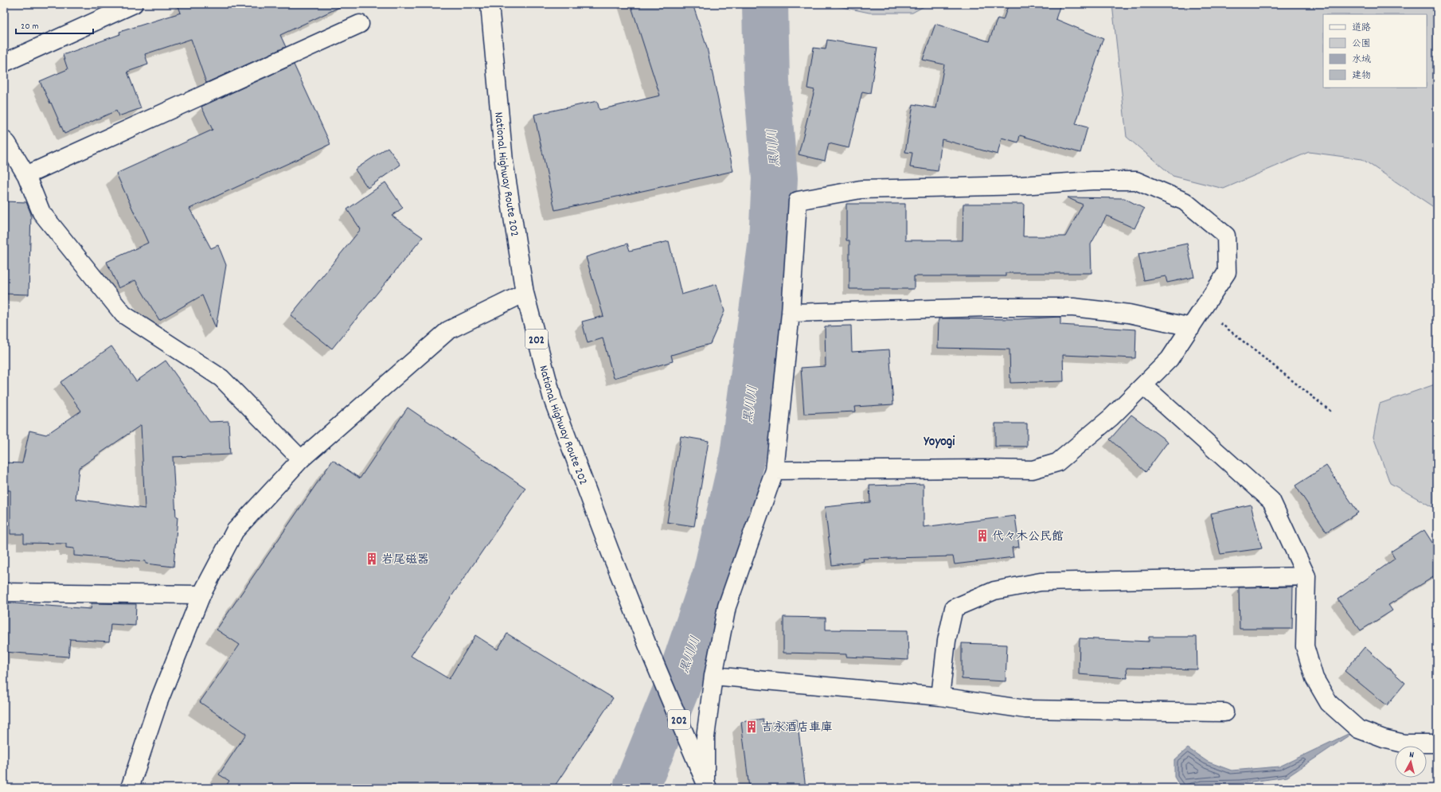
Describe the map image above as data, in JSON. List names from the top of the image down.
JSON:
{
  "streets": {
    "main road": ["National Highway Route 202", "202"]
  },
  "districts": ["Yoyogi"],
  "water": ["黒川川"],
  "places": {
    "building": ["代々木公民館", "岩尾磁器", "吉永酒店車庫"]
  },
  "legend": [
    "道路",
    "公園",
    "水域",
    "建物"
  ],
  "scale_bar": "20 m",
  "north": "top"
}
